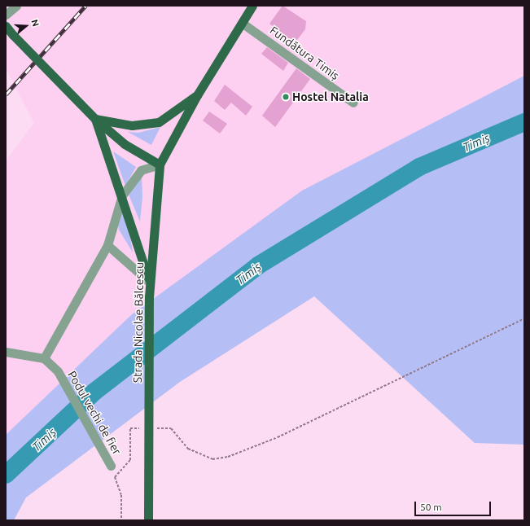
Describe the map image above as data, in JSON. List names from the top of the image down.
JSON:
{
  "streets": {
    "main road": ["Strada Nicolae Bălcescu"],
    "street": ["Fundătura Timiș", "Podul vechi de fier"]
  },
  "crossings": [
    ["Fundătura Timiș", "Strada Nicolae Bălcescu"]
  ],
  "water": ["Timiș"],
  "places": ["Hostel Natalia"],
  "scale_bar": "50 m",
  "north": "right"
}
